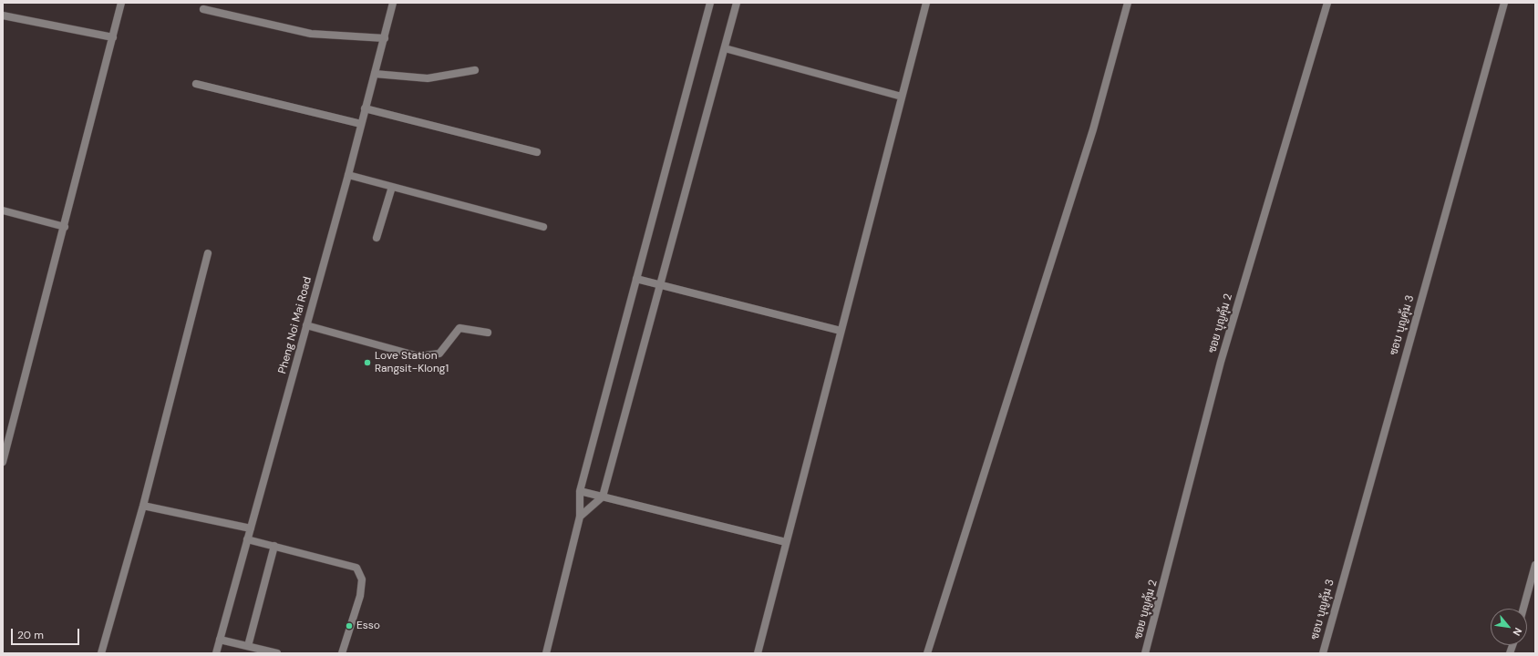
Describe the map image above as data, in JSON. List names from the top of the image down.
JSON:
{
  "streets": {
    "street": ["ซอย บุญคุ้ม 2", "Pheng Noi Mai Road", "ซอบ บุญคุ้ม 3"]
  },
  "places": ["Love Station Rangsit-Klong1", "Esso"],
  "scale_bar": "20 m",
  "north": "bottom right"
}
